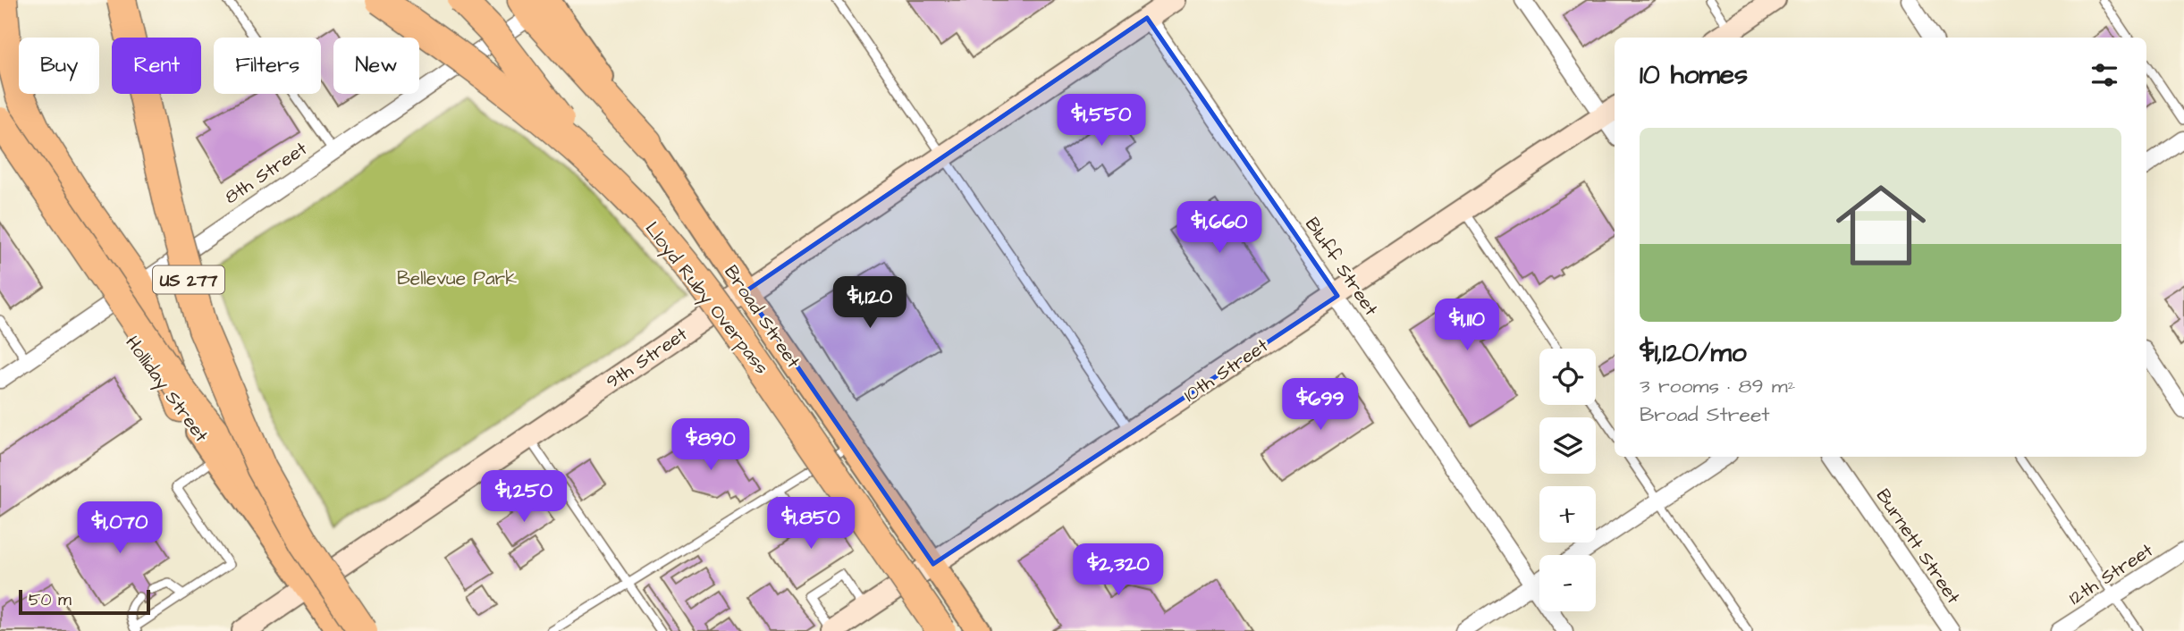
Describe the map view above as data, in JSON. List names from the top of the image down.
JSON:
{
  "streets": {
    "highway": ["US 277", "Lloyd Ruby Overpass"],
    "main road": ["Broad Street", "Holliday Street"],
    "street": [
      "8th Street",
      "Bluff Street",
      "9th Street",
      "10th Street",
      "Burnett Street",
      "12th Street"
    ]
  },
  "crossings": [
    ["8th Street", "Holliday Street"],
    ["Bluff Street", "9th Street"],
    ["Bluff Street", "10th Street"],
    ["Broad Street", "9th Street"],
    ["Broad Street", "10th Street"],
    ["9th Street", "Holliday Street"]
  ],
  "parks": ["Bellevue Park"],
  "scale_bar": "50 m",
  "page": {
    "chip": [
      "Buy",
      "Rent",
      "Filters",
      "New"
    ],
    "heading": "10 homes",
    "price": [
      "$1,550",
      "$1,660",
      "$1,120",
      "$1,110",
      "$699",
      "$890",
      "$1,250",
      "$1,850",
      "$1,070",
      "$2,320"
    ],
    "list": [
      {
        "name": "$1,120/mo",
        "note": "3 rooms · 89 m² · Broad Street"
      }
    ],
    "map_buttons": ["+", "−"],
    "scale": "50 m"
  }
}
